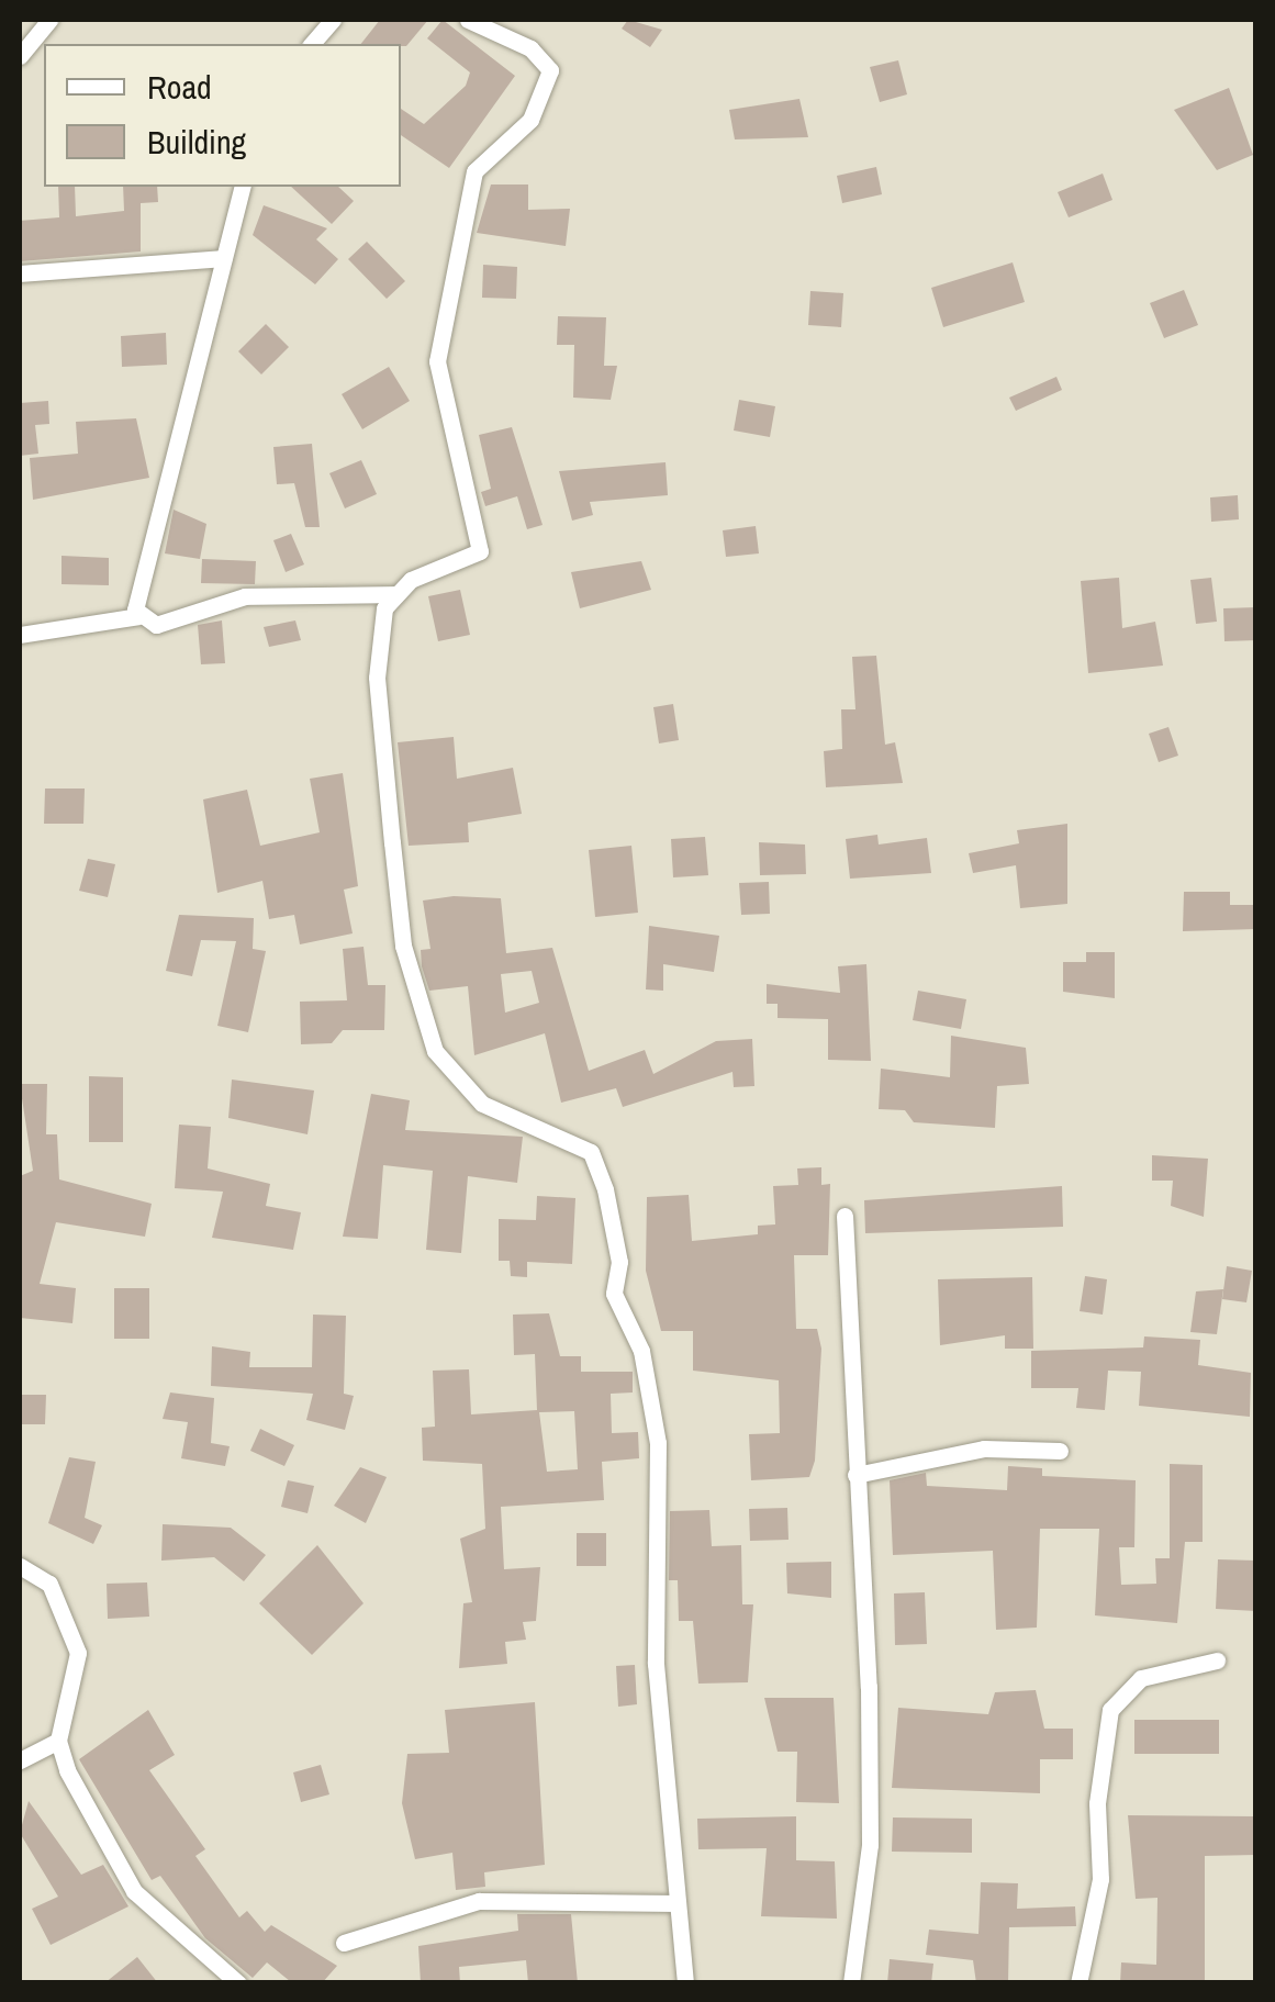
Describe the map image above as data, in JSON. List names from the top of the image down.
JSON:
{
  "legend": ["Road", "Building"]
}
